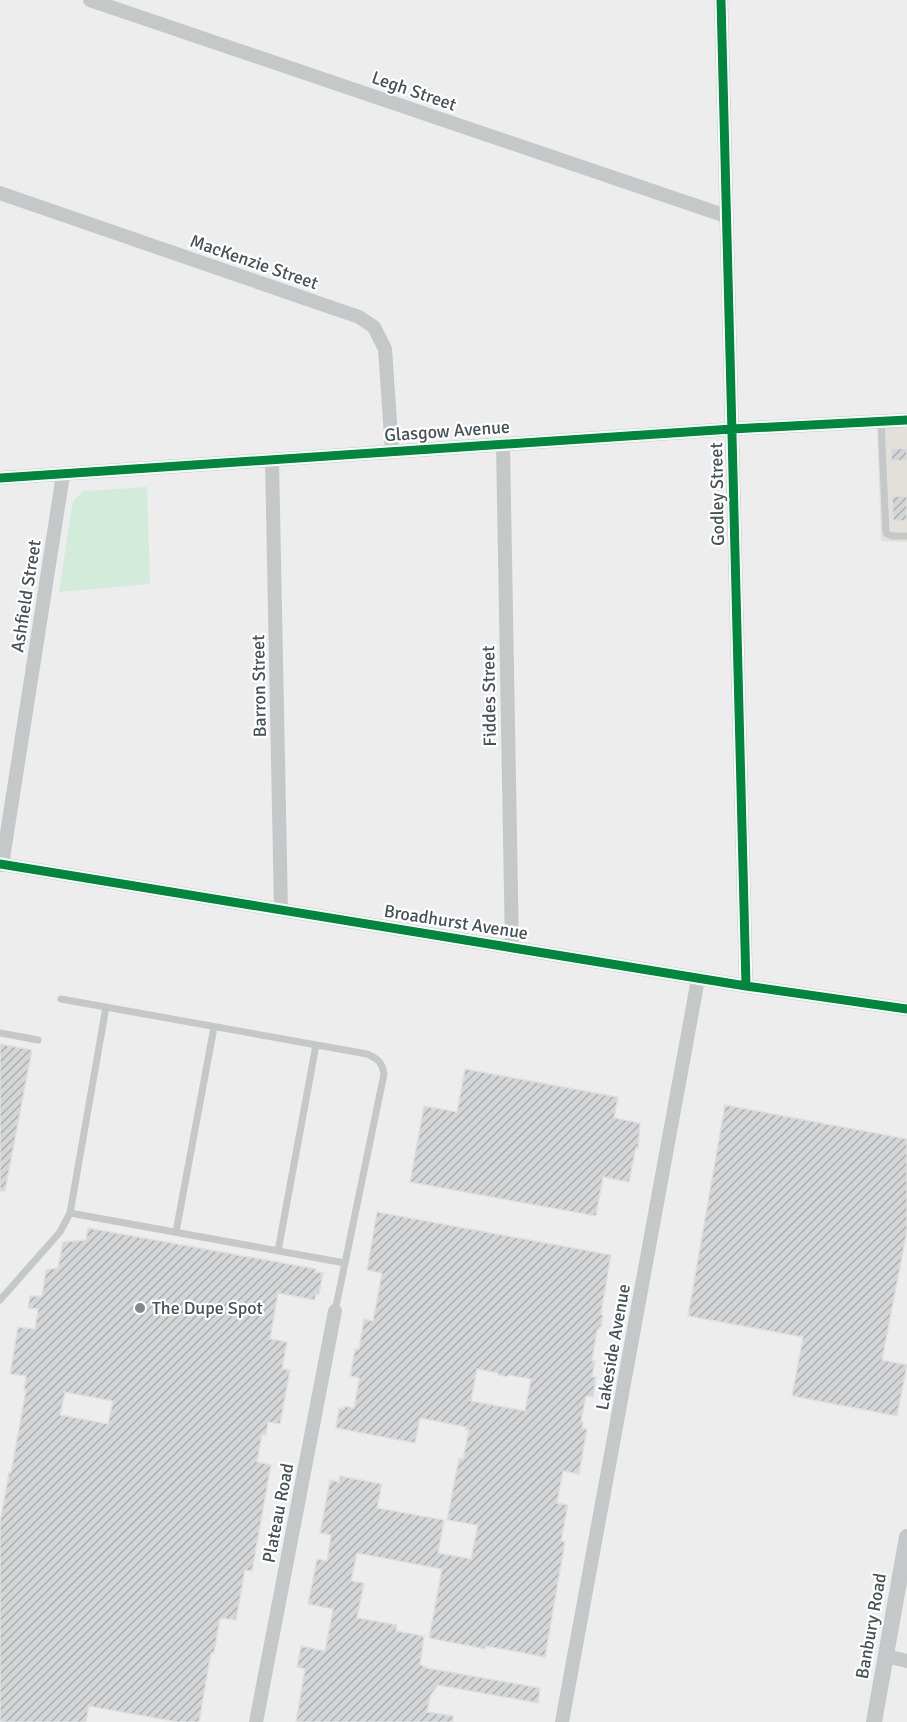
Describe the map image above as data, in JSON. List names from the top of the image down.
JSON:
{
  "streets": {
    "street": [
      "Legh Street",
      "MacKenzie Street",
      "Glasgow Avenue",
      "Godley Street",
      "Ashfield Street",
      "Barron Street",
      "Fiddes Street",
      "Broadhurst Avenue",
      "Lakeside Avenue",
      "Plateau Road",
      "Banbury Road"
    ]
  },
  "crossings": [
    ["Legh Street", "Godley Street"],
    ["MacKenzie Street", "Glasgow Avenue"],
    ["Glasgow Avenue", "Godley Street"],
    ["Glasgow Avenue", "Ashfield Street"],
    ["Glasgow Avenue", "Barron Street"],
    ["Glasgow Avenue", "Fiddes Street"],
    ["Godley Street", "Broadhurst Avenue"],
    ["Ashfield Street", "Broadhurst Avenue"],
    ["Barron Street", "Broadhurst Avenue"],
    ["Fiddes Street", "Broadhurst Avenue"],
    ["Broadhurst Avenue", "Lakeside Avenue"]
  ],
  "places": ["The Dupe Spot"]
}
